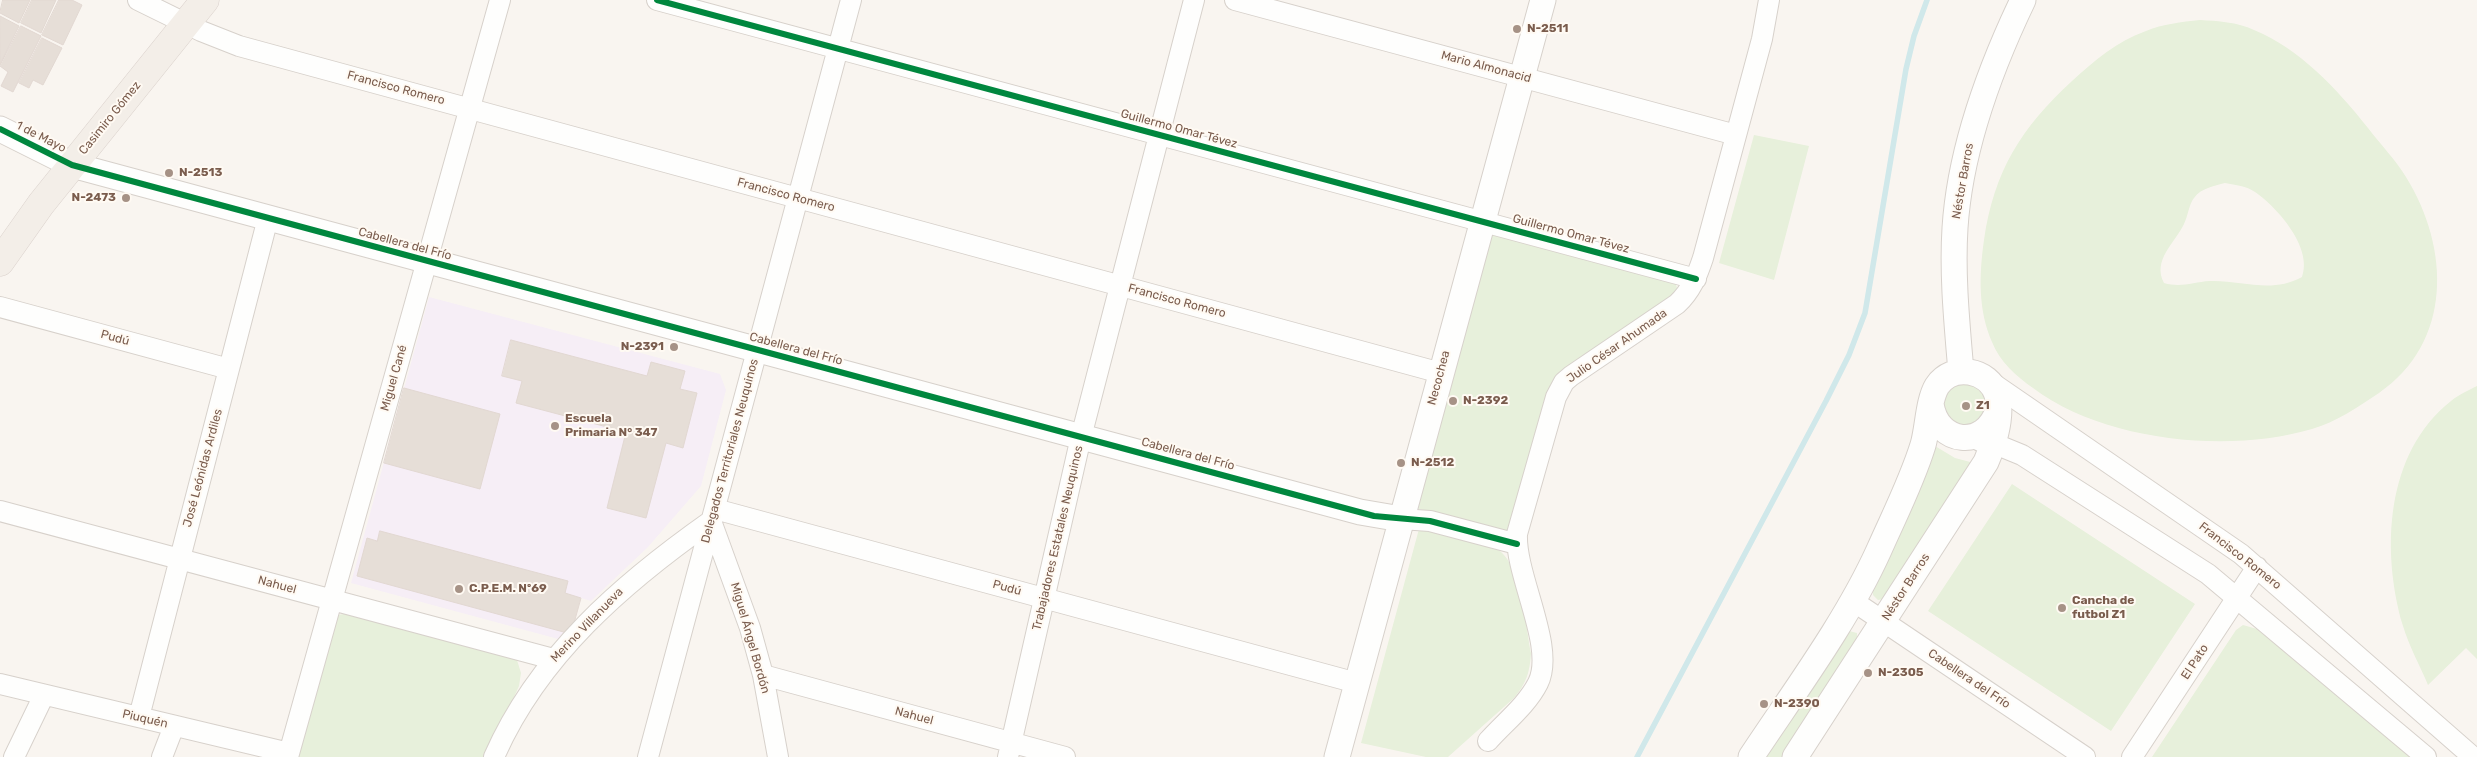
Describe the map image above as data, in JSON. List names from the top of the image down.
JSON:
{
  "streets": {
    "main road": ["Casimiro Gómez"],
    "street": [
      "Mario Almonacid",
      "Francisco Romero",
      "Guillermo Omar Tévez",
      "1 de Mayo",
      "Néstor Barros",
      "Cabellera del Frío",
      "Pudú",
      "Julio César Ahumada",
      "Miguel Cané",
      "Necochea",
      "Delegados Territoriales Neuquinos",
      "José Leónidas Ardiles",
      "Trabajadores Estatales Neuquinos",
      "Nahuel",
      "Merino Villanueva",
      "Miguel Ángel Bordón",
      "El Pato",
      "Piuquén"
    ]
  },
  "crossings": [
    ["Mario Almonacid", "Julio César Ahumada"],
    ["Mario Almonacid", "Necochea"],
    ["Francisco Romero", "Casimiro Gómez"],
    ["Francisco Romero", "Néstor Barros"],
    ["Francisco Romero", "Miguel Cané"],
    ["Francisco Romero", "Necochea"],
    ["Francisco Romero", "Delegados Territoriales Neuquinos"],
    ["Francisco Romero", "Trabajadores Estatales Neuquinos"],
    ["Francisco Romero", "El Pato"],
    ["Casimiro Gómez", "1 de Mayo"],
    ["Casimiro Gómez", "Cabellera del Frío"],
    ["Guillermo Omar Tévez", "Julio César Ahumada"],
    ["Guillermo Omar Tévez", "Necochea"],
    ["Guillermo Omar Tévez", "Delegados Territoriales Neuquinos"],
    ["Guillermo Omar Tévez", "Trabajadores Estatales Neuquinos"],
    ["1 de Mayo", "Cabellera del Frío"],
    ["Néstor Barros", "Cabellera del Frío"],
    ["Cabellera del Frío", "Julio César Ahumada"],
    ["Cabellera del Frío", "Miguel Cané"],
    ["Cabellera del Frío", "Necochea"],
    ["Cabellera del Frío", "Delegados Territoriales Neuquinos"],
    ["Cabellera del Frío", "José Leónidas Ardiles"],
    ["Cabellera del Frío", "Trabajadores Estatales Neuquinos"],
    ["Pudú", "Necochea"],
    ["Pudú", "Delegados Territoriales Neuquinos"],
    ["Pudú", "José Leónidas Ardiles"],
    ["Pudú", "Trabajadores Estatales Neuquinos"],
    ["Pudú", "Merino Villanueva"],
    ["Pudú", "Miguel Ángel Bordón"],
    ["Miguel Cané", "Nahuel"],
    ["Miguel Cané", "Piuquén"],
    ["Delegados Territoriales Neuquinos", "Merino Villanueva"],
    ["Delegados Territoriales Neuquinos", "Miguel Ángel Bordón"],
    ["José Leónidas Ardiles", "Nahuel"],
    ["José Leónidas Ardiles", "Piuquén"],
    ["Trabajadores Estatales Neuquinos", "Nahuel"],
    ["Nahuel", "Merino Villanueva"],
    ["Nahuel", "Miguel Ángel Bordón"],
    ["Merino Villanueva", "Miguel Ángel Bordón"]
  ],
  "places": [
    "N-2511",
    "N-2513",
    "N-2473",
    "N-2391",
    "N-2392",
    "Z1",
    "Escuela Primaria N° 347",
    "N-2512",
    "C.P.E.M. Nº69",
    "Cancha de futbol Z1",
    "N-2305",
    "N-2390"
  ]
}
